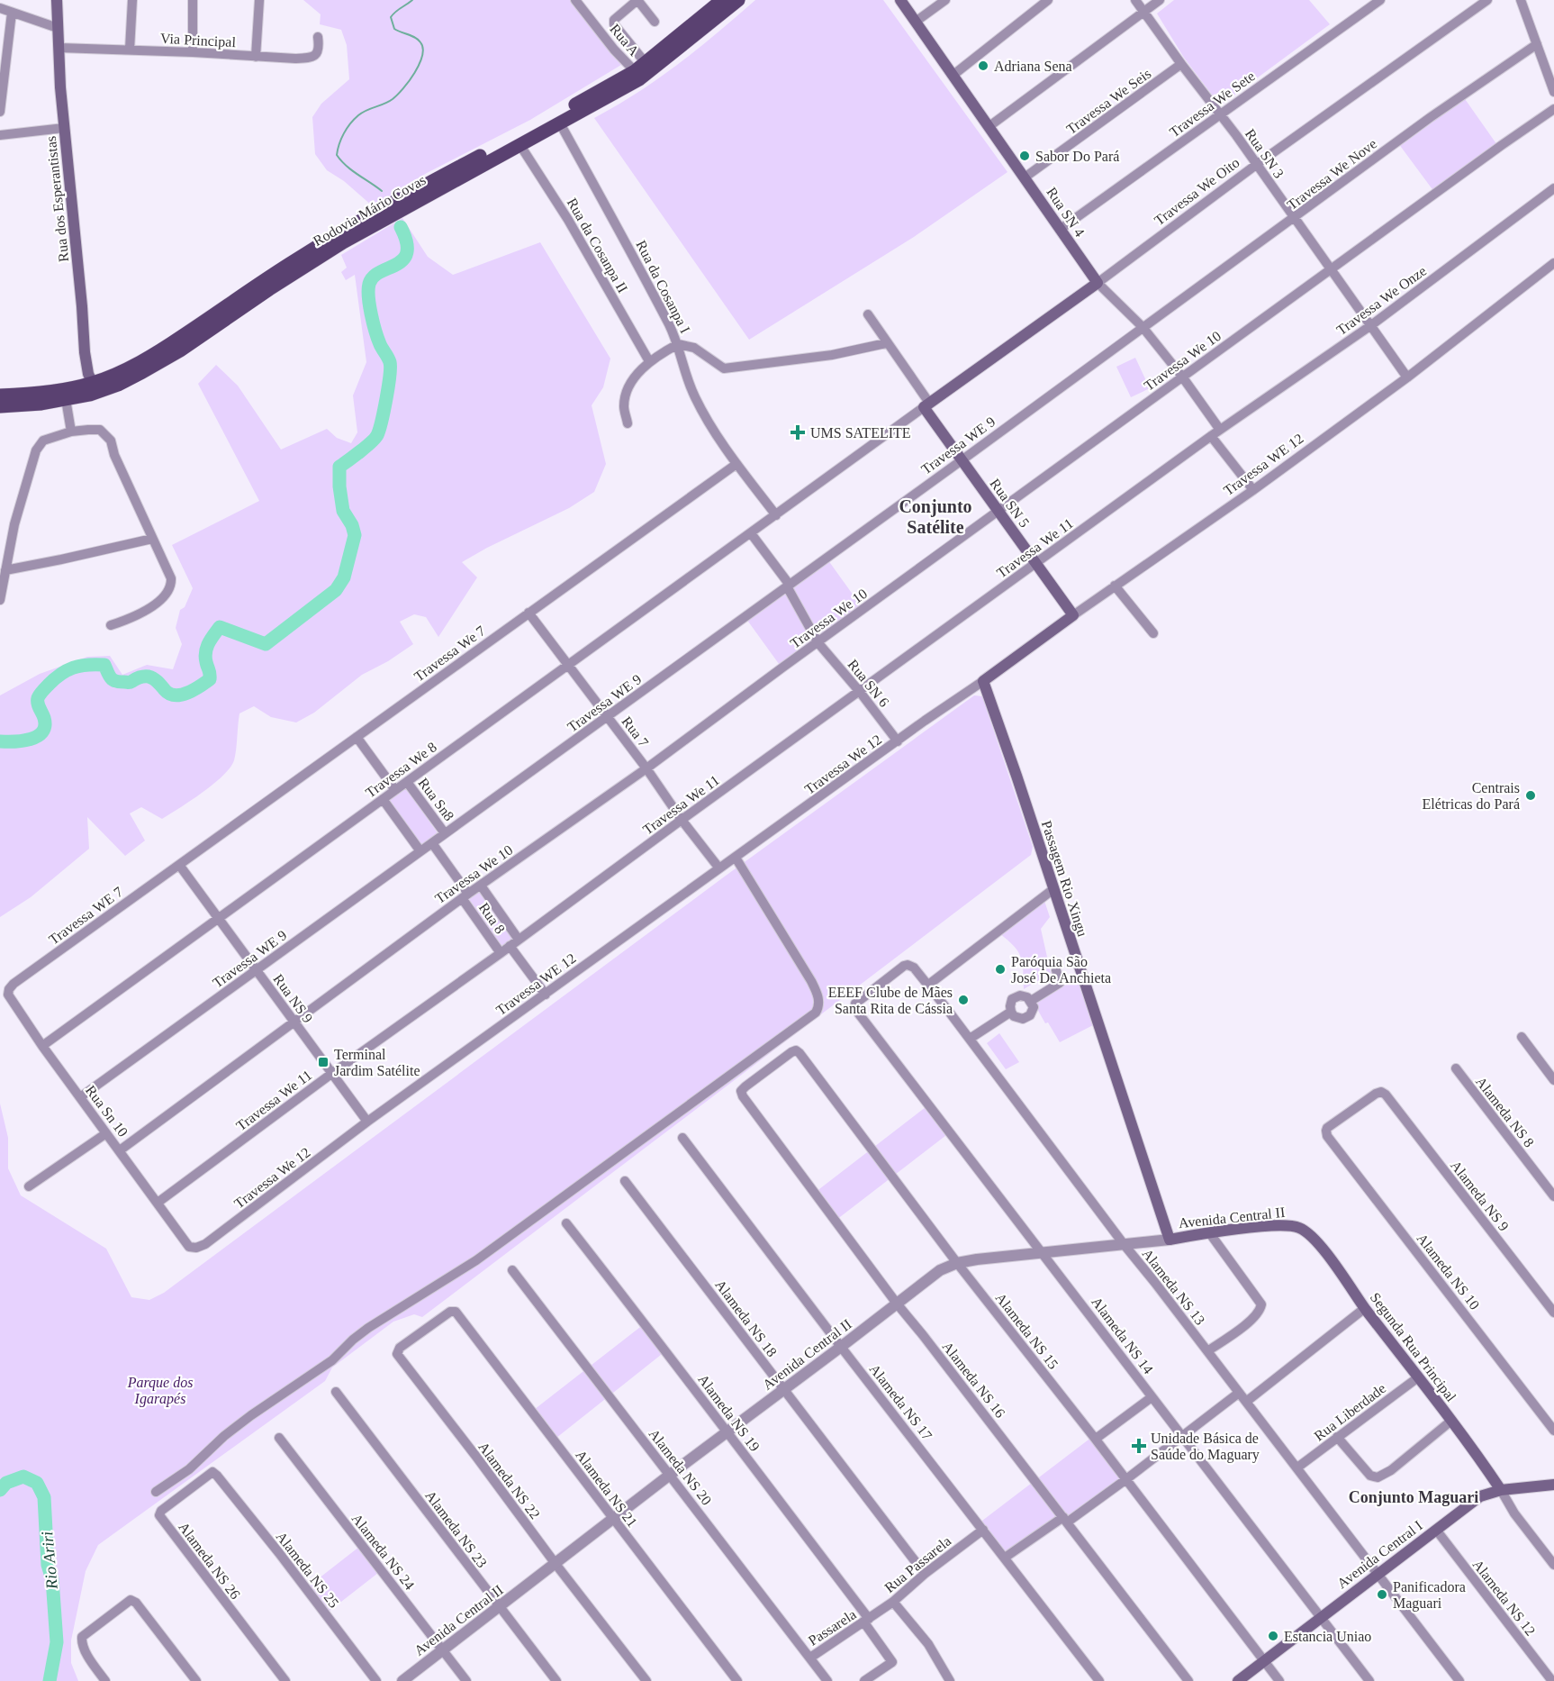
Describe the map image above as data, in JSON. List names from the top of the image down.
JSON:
{
  "streets": {
    "main road": [
      "Travessa We Oito",
      "Rua dos Esperantistas",
      "Rodovia Mário Covas",
      "Rua SN 4",
      "Travessa WE 12",
      "Rua SN 5",
      "Passagem Rio Xingu",
      "Avenida Central II",
      "Segunda Rua Principal",
      "Avenida Central I"
    ],
    "street": [
      "Via Principal",
      "Rua A",
      "Travessa We Seis",
      "Travessa We Sete",
      "Rua SN 3",
      "Travessa We Nove",
      "Rua da Cosanpa II",
      "Rua da Cosanpa I",
      "Travessa We Onze",
      "Travessa We 10",
      "Travessa WE 9",
      "Travessa We 11",
      "Travessa We 7",
      "Rua SN 6",
      "Rua 7",
      "Travessa We 12",
      "Travessa We 8",
      "Rua Sn8",
      "Travessa WE 7",
      "Rua 8",
      "Rua NS 9",
      "Rua Sn 10",
      "Alameda NS 8",
      "Alameda NS 9",
      "Alameda NS 10",
      "Alameda NS 13",
      "Alameda NS 18",
      "Alameda NS 15",
      "Alameda NS 14",
      "Alameda NS 16",
      "Alameda NS 17",
      "Rua Liberdade",
      "Alameda NS 19",
      "Alameda NS 20",
      "Alameda NS 22",
      "Alameda NS 21",
      "Alameda NS 23",
      "Alameda NS 24",
      "Alameda NS 26",
      "Rua Passarela",
      "Alameda NS 25",
      "Alameda NS 12",
      "Passarela"
    ]
  },
  "crossings": [
    ["Via Principal", "Rua dos Esperantistas"],
    ["Rua A", "Rodovia Mário Covas"],
    ["Travessa We Seis", "Rua SN 3"],
    ["Travessa We Seis", "Rua SN 4"],
    ["Travessa We Sete", "Rua SN 3"],
    ["Travessa We Sete", "Rua SN 4"],
    ["Rua SN 3", "Travessa We Nove"],
    ["Rua SN 3", "Travessa We Oito"],
    ["Rua SN 3", "Travessa We Onze"],
    ["Rua SN 3", "Travessa We 10"],
    ["Rua SN 3", "Travessa WE 12"],
    ["Travessa We Nove", "Rua SN 4"],
    ["Travessa We Nove", "Travessa WE 9"],
    ["Travessa We Oito", "Rua SN 4"],
    ["Travessa We Oito", "Rua SN 5"],
    ["Rua dos Esperantistas", "Rodovia Mário Covas"],
    ["Rodovia Mário Covas", "Rua da Cosanpa II"],
    ["Rodovia Mário Covas", "Rua da Cosanpa I"],
    ["Rua SN 4", "Travessa We Onze"],
    ["Rua SN 4", "Travessa We 10"],
    ["Rua SN 4", "Travessa WE 9"],
    ["Rua SN 4", "Travessa We 11"],
    ["Rua da Cosanpa I", "Travessa We 7"],
    ["Rua da Cosanpa I", "Travessa We 8"],
    ["Travessa We Onze", "Travessa We 11"],
    ["Travessa We 10", "Rua SN 5"],
    ["Travessa We 10", "Rua SN 6"],
    ["Travessa We 10", "Rua 7"],
    ["Travessa We 10", "Rua 8"],
    ["Travessa We 10", "Rua NS 9"],
    ["Travessa We 10", "Rua Sn 10"],
    ["Travessa WE 9", "Rua SN 5"],
    ["Travessa WE 9", "Rua SN 6"],
    ["Travessa WE 9", "Rua 7"],
    ["Travessa WE 9", "Rua Sn8"],
    ["Travessa WE 9", "Rua 8"],
    ["Travessa WE 9", "Rua NS 9"],
    ["Travessa WE 9", "Rua Sn 10"],
    ["Travessa WE 12", "Rua SN 5"],
    ["Travessa WE 12", "Rua 7"],
    ["Travessa WE 12", "Travessa We 12"],
    ["Travessa WE 12", "Passagem Rio Xingu"],
    ["Travessa WE 12", "Rua 8"],
    ["Travessa WE 12", "Rua NS 9"],
    ["Rua SN 5", "Travessa We 11"],
    ["Travessa We 11", "Rua SN 6"],
    ["Travessa We 11", "Rua 7"],
    ["Travessa We 11", "Rua 8"],
    ["Travessa We 11", "Rua NS 9"],
    ["Travessa We 11", "Rua Sn 10"],
    ["Travessa We 7", "Rua 7"],
    ["Travessa We 7", "Travessa WE 7"],
    ["Travessa We 7", "Rua NS 9"],
    ["Rua SN 6", "Travessa We 12"],
    ["Rua 7", "Travessa We 12"],
    ["Rua 7", "Travessa We 8"],
    ["Travessa We 12", "Passagem Rio Xingu"],
    ["Travessa We 12", "Rua NS 9"],
    ["Travessa We 12", "Rua Sn 10"],
    ["Travessa We 8", "Rua Sn8"],
    ["Travessa We 8", "Rua NS 9"],
    ["Travessa We 8", "Rua Sn 10"],
    ["Passagem Rio Xingu", "Avenida Central II"],
    ["Travessa WE 7", "Rua NS 9"],
    ["Travessa WE 7", "Rua Sn 10"],
    ["Alameda NS 9", "Alameda NS 10"],
    ["Avenida Central II", "Alameda NS 13"],
    ["Avenida Central II", "Alameda NS 18"],
    ["Avenida Central II", "Alameda NS 15"],
    ["Avenida Central II", "Alameda NS 14"],
    ["Avenida Central II", "Segunda Rua Principal"],
    ["Avenida Central II", "Alameda NS 16"],
    ["Avenida Central II", "Alameda NS 17"],
    ["Avenida Central II", "Alameda NS 19"],
    ["Avenida Central II", "Alameda NS 20"],
    ["Avenida Central II", "Alameda NS 22"],
    ["Avenida Central II", "Alameda NS 21"],
    ["Avenida Central II", "Alameda NS 23"],
    ["Avenida Central II", "Alameda NS 24"],
    ["Alameda NS 13", "Alameda NS 14"],
    ["Alameda NS 13", "Rua Liberdade"],
    ["Alameda NS 13", "Avenida Central I"],
    ["Alameda NS 18", "Rua Passarela"],
    ["Alameda NS 15", "Alameda NS 16"],
    ["Alameda NS 15", "Avenida Central I"],
    ["Alameda NS 14", "Avenida Central I"],
    ["Segunda Rua Principal", "Rua Liberdade"],
    ["Segunda Rua Principal", "Avenida Central I"],
    ["Alameda NS 17", "Rua Passarela"],
    ["Alameda NS 19", "Rua Passarela"],
    ["Alameda NS 19", "Passarela"],
    ["Alameda NS 20", "Passarela"],
    ["Alameda NS 22", "Alameda NS 21"],
    ["Avenida Central I", "Alameda NS 12"],
    ["Alameda NS 26", "Alameda NS 25"],
    ["Rua Passarela", "Passarela"]
  ],
  "districts": ["Conjunto Satélite", "Conjunto Maguari"],
  "water": ["Rio Ariri"],
  "parks": ["Parque dos Igarapés"],
  "places": {
    "other": [
      "Adriana Sena",
      "Sabor Do Pará",
      "Centrais Elétricas do Pará",
      "Paróquia São José De Anchieta",
      "EEEF Clube de Mães Santa Rita de Cássia",
      "Panificadora Maguari",
      "Estancia Uniao"
    ],
    "health": ["UMS SATELITE", "Unidade Básica de Saúde do Maguary"],
    "transit": ["Terminal Jardim Satélite"]
  }
}
